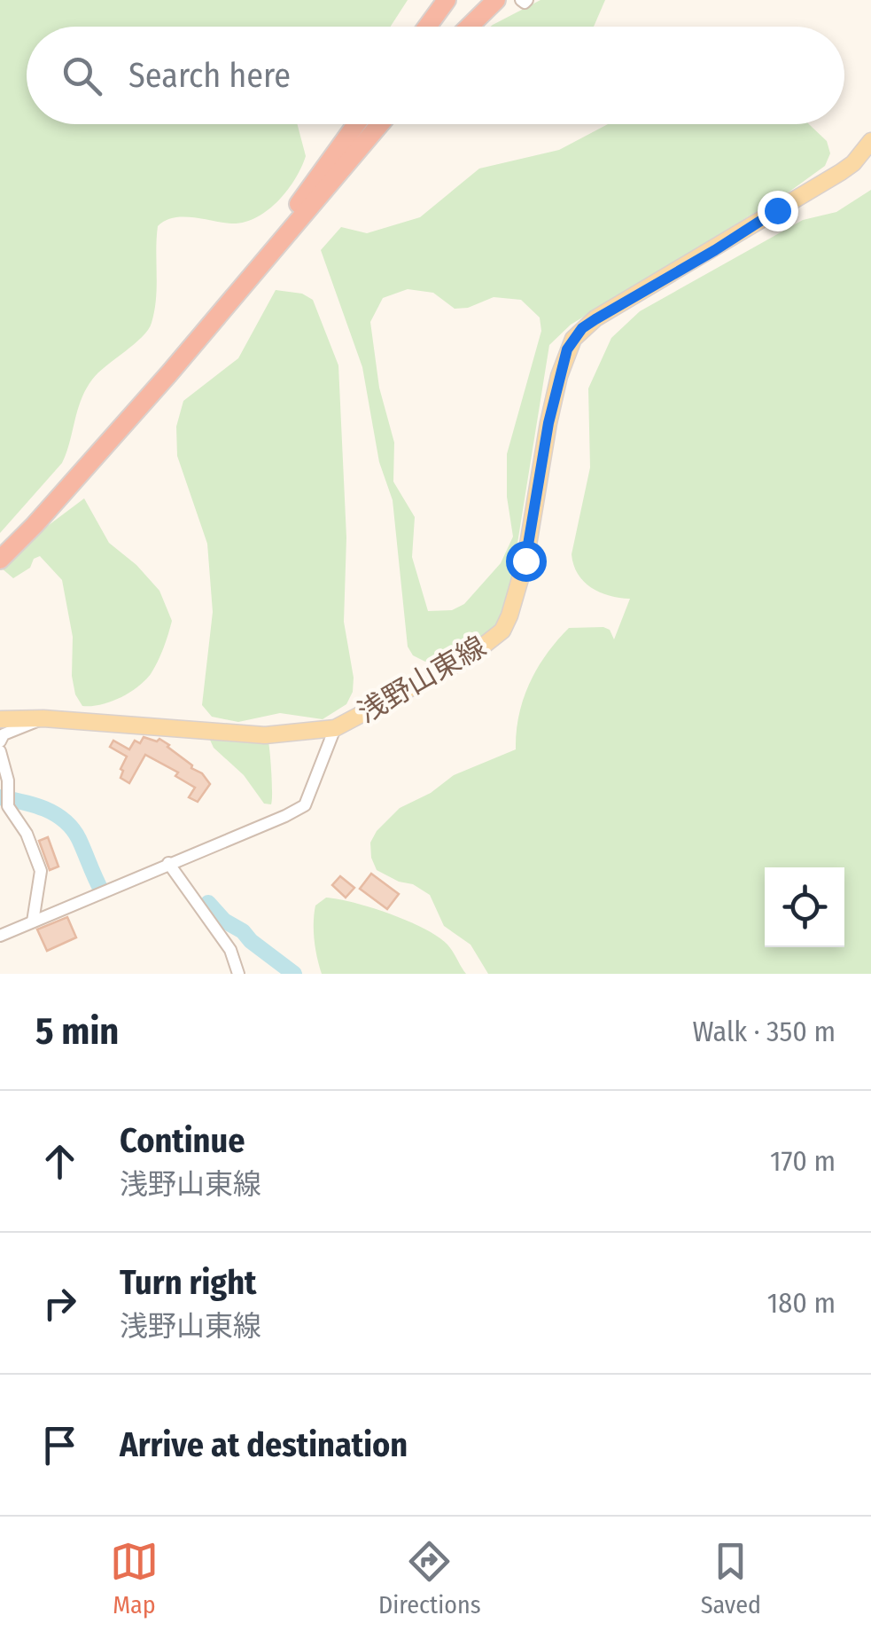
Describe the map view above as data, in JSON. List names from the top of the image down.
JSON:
{
  "streets": {
    "main road": ["浅野山東線"]
  },
  "page": {
    "search": "Search here",
    "heading": ["5 min", "Walk · 350 m"],
    "list": [
      ["Continue", "浅野山東線", "170 m"],
      ["Turn right", "浅野山東線", "180 m"],
      "Arrive at destination"
    ],
    "nav": ["Map", "Directions", "Saved"]
  }
}
